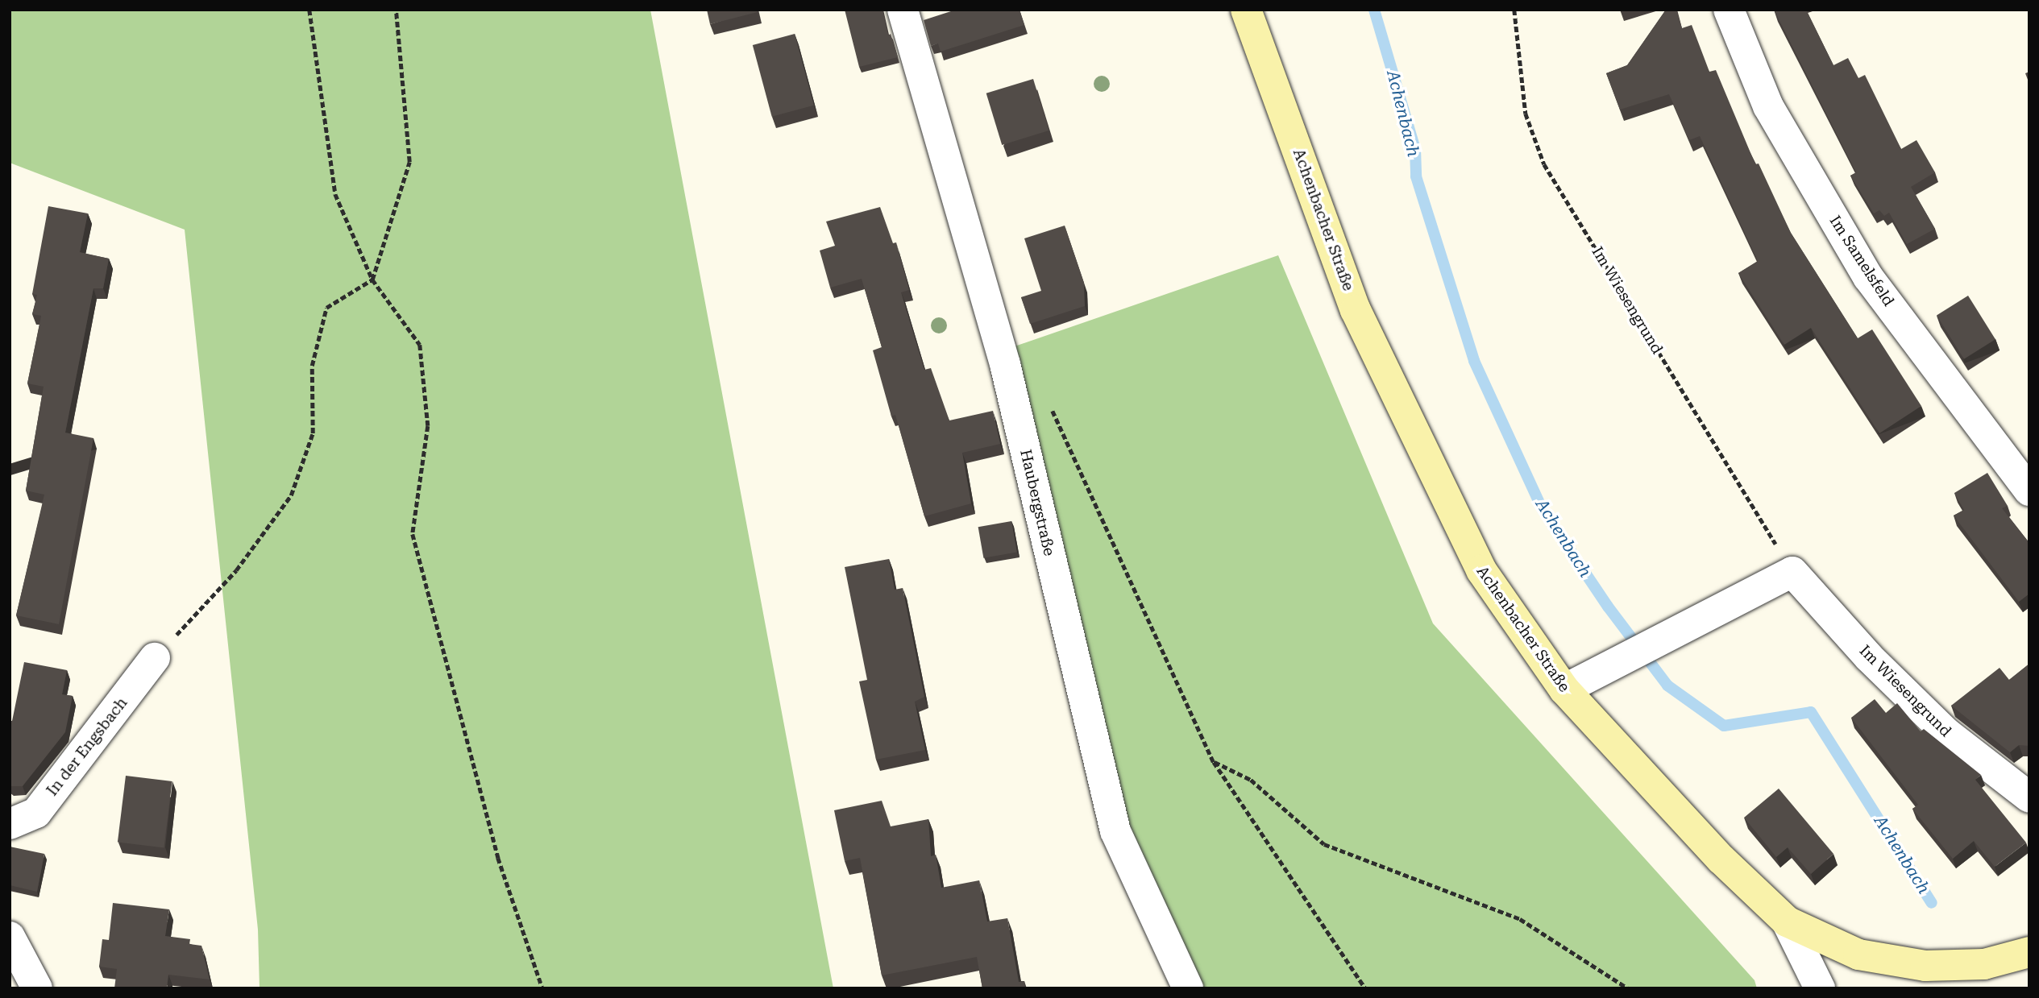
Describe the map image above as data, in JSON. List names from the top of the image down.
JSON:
{
  "streets": {
    "main road": ["Achenbacher Straße"],
    "street": [
      "Im Samelsfeld",
      "Im Wiesengrund",
      "Haubergstraße",
      "In der Engsbach"
    ]
  },
  "water": ["Achenbach"]
}
